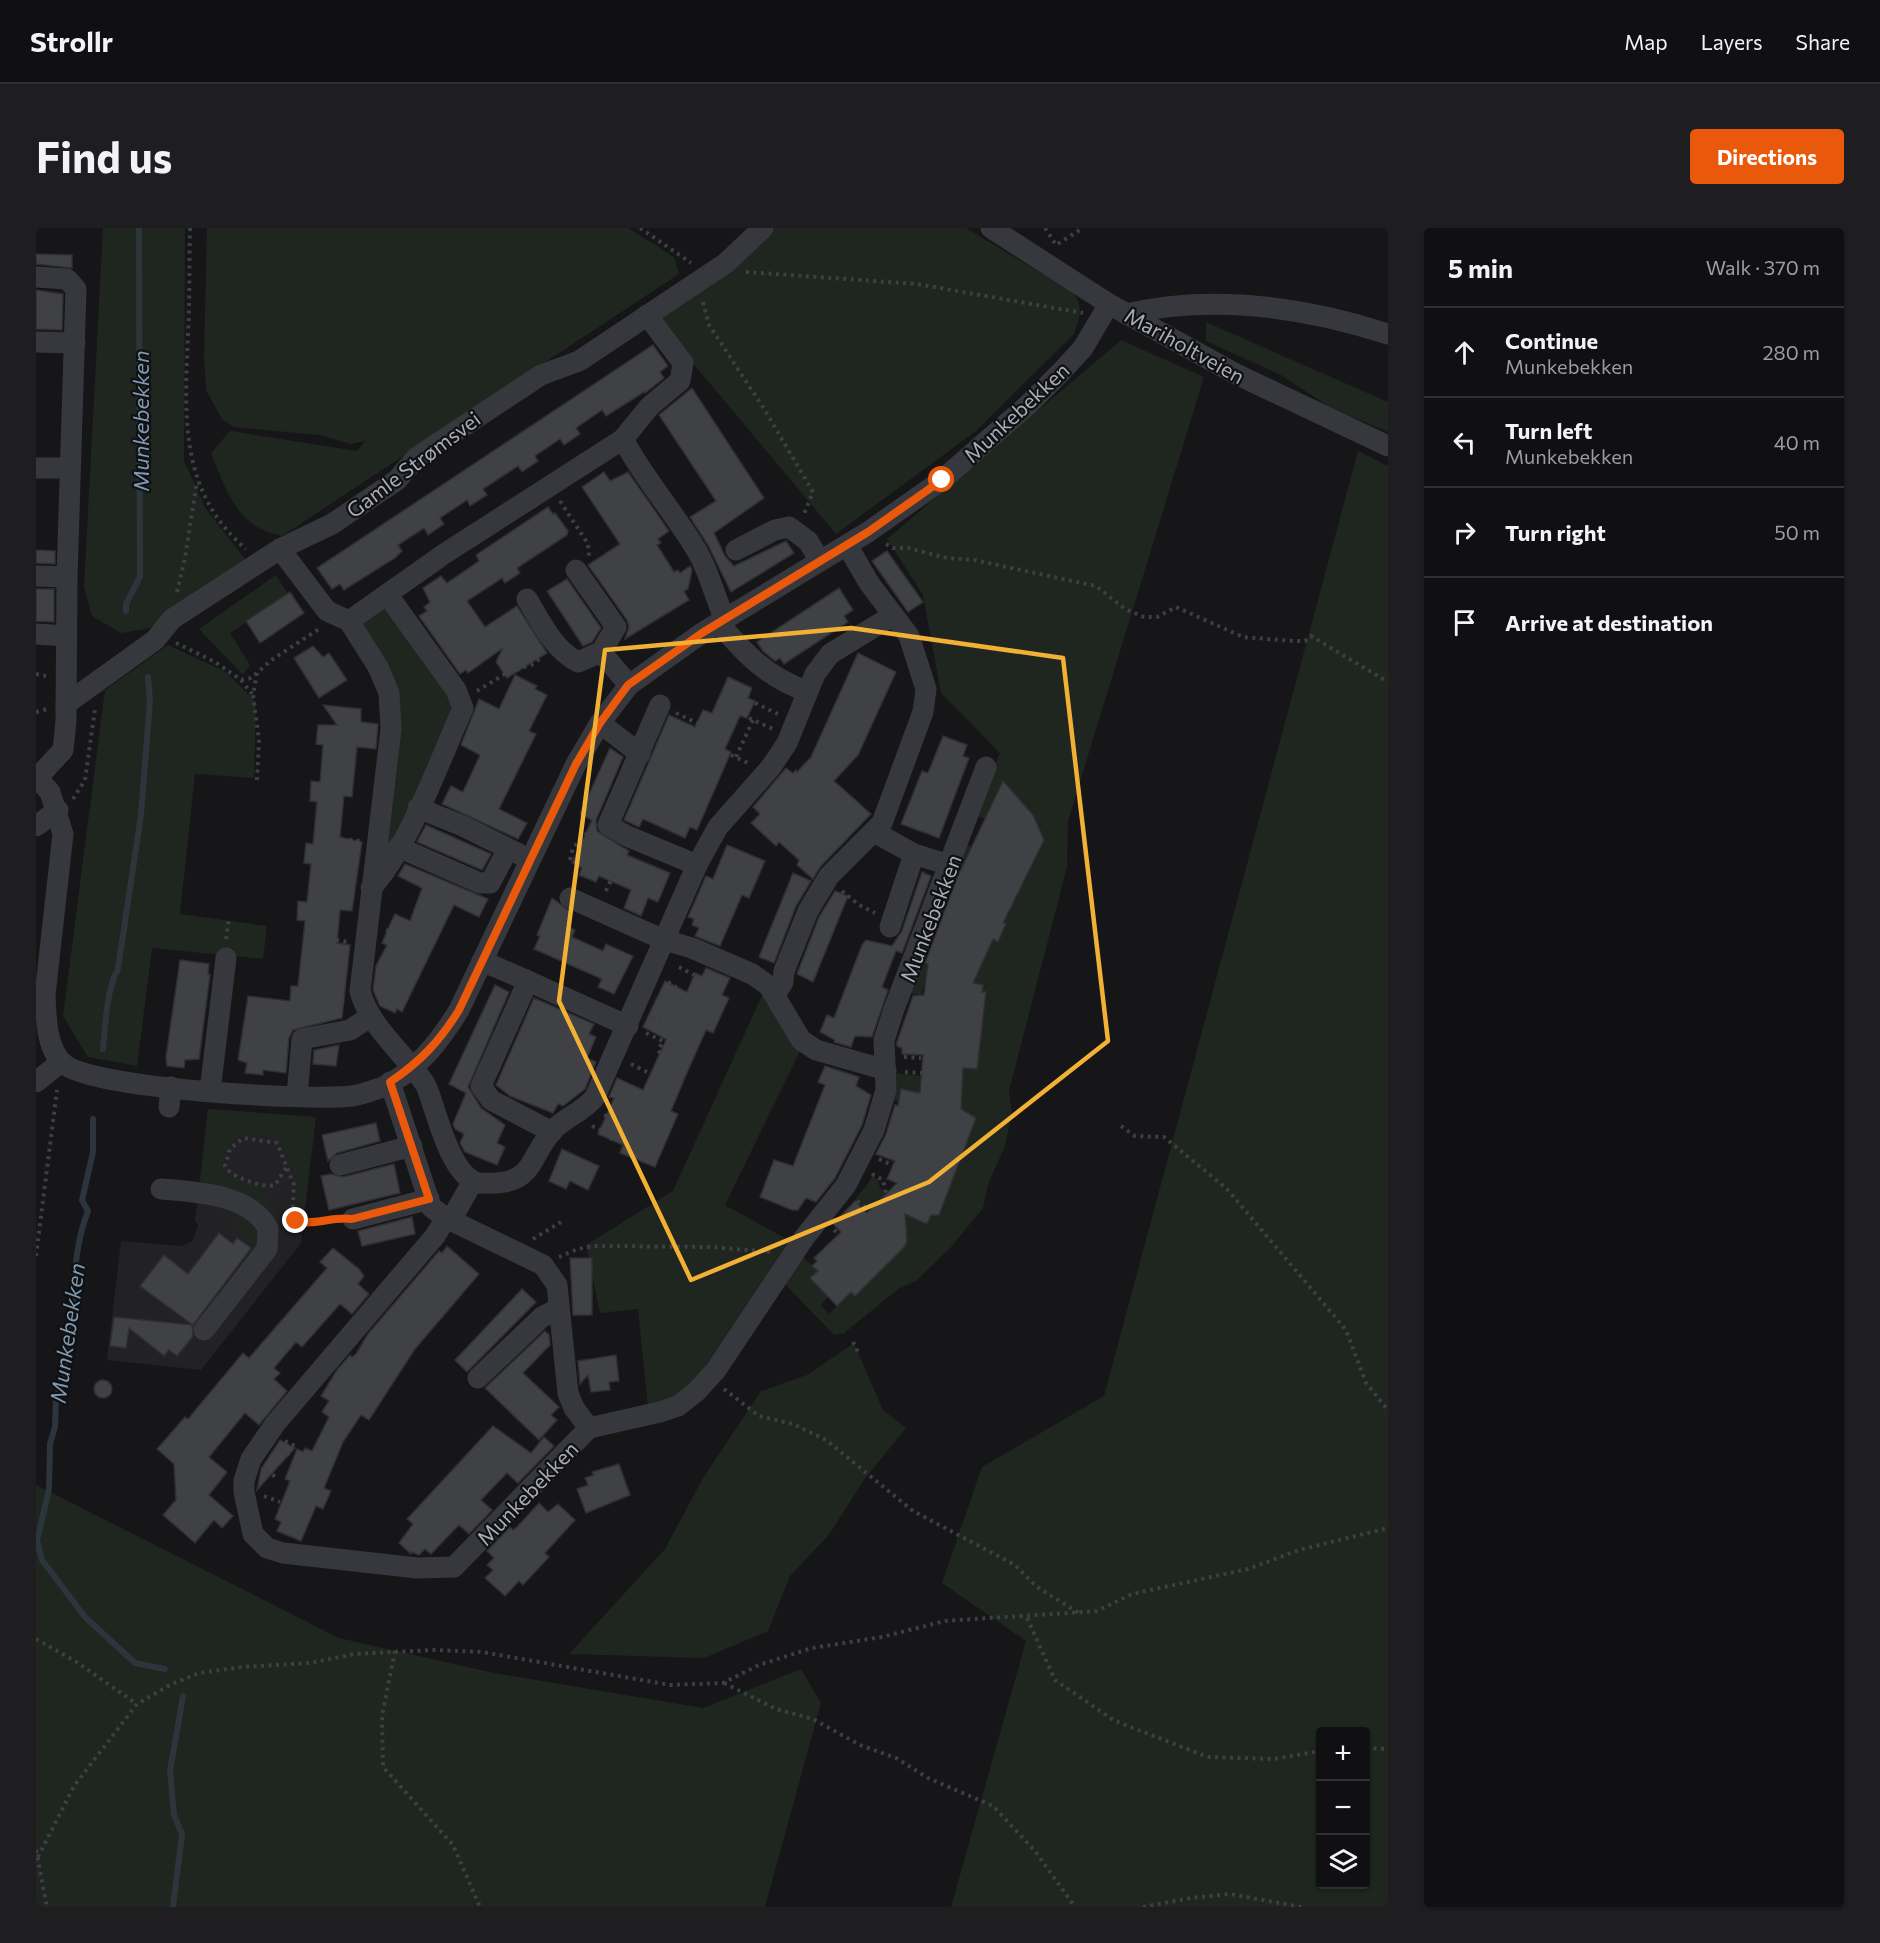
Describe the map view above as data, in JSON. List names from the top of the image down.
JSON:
{
  "streets": {
    "street": ["Mariholtveien", "Munkebekken", "Gamle Strømsvei"]
  },
  "crossings": [
    ["Mariholtveien", "Munkebekken"]
  ],
  "water": ["Munkebekken"],
  "page": {
    "header": "Strollr",
    "nav": ["Map", "Layers", "Share"],
    "buttons": "Directions",
    "title": "Find us",
    "heading": ["5 min", "Walk · 370 m"],
    "list": [
      ["Continue", "Munkebekken", "280 m"],
      ["Turn left", "Munkebekken", "40 m"],
      ["Turn right", "50 m"],
      "Arrive at destination"
    ],
    "map_buttons": ["+", "−"]
  }
}
